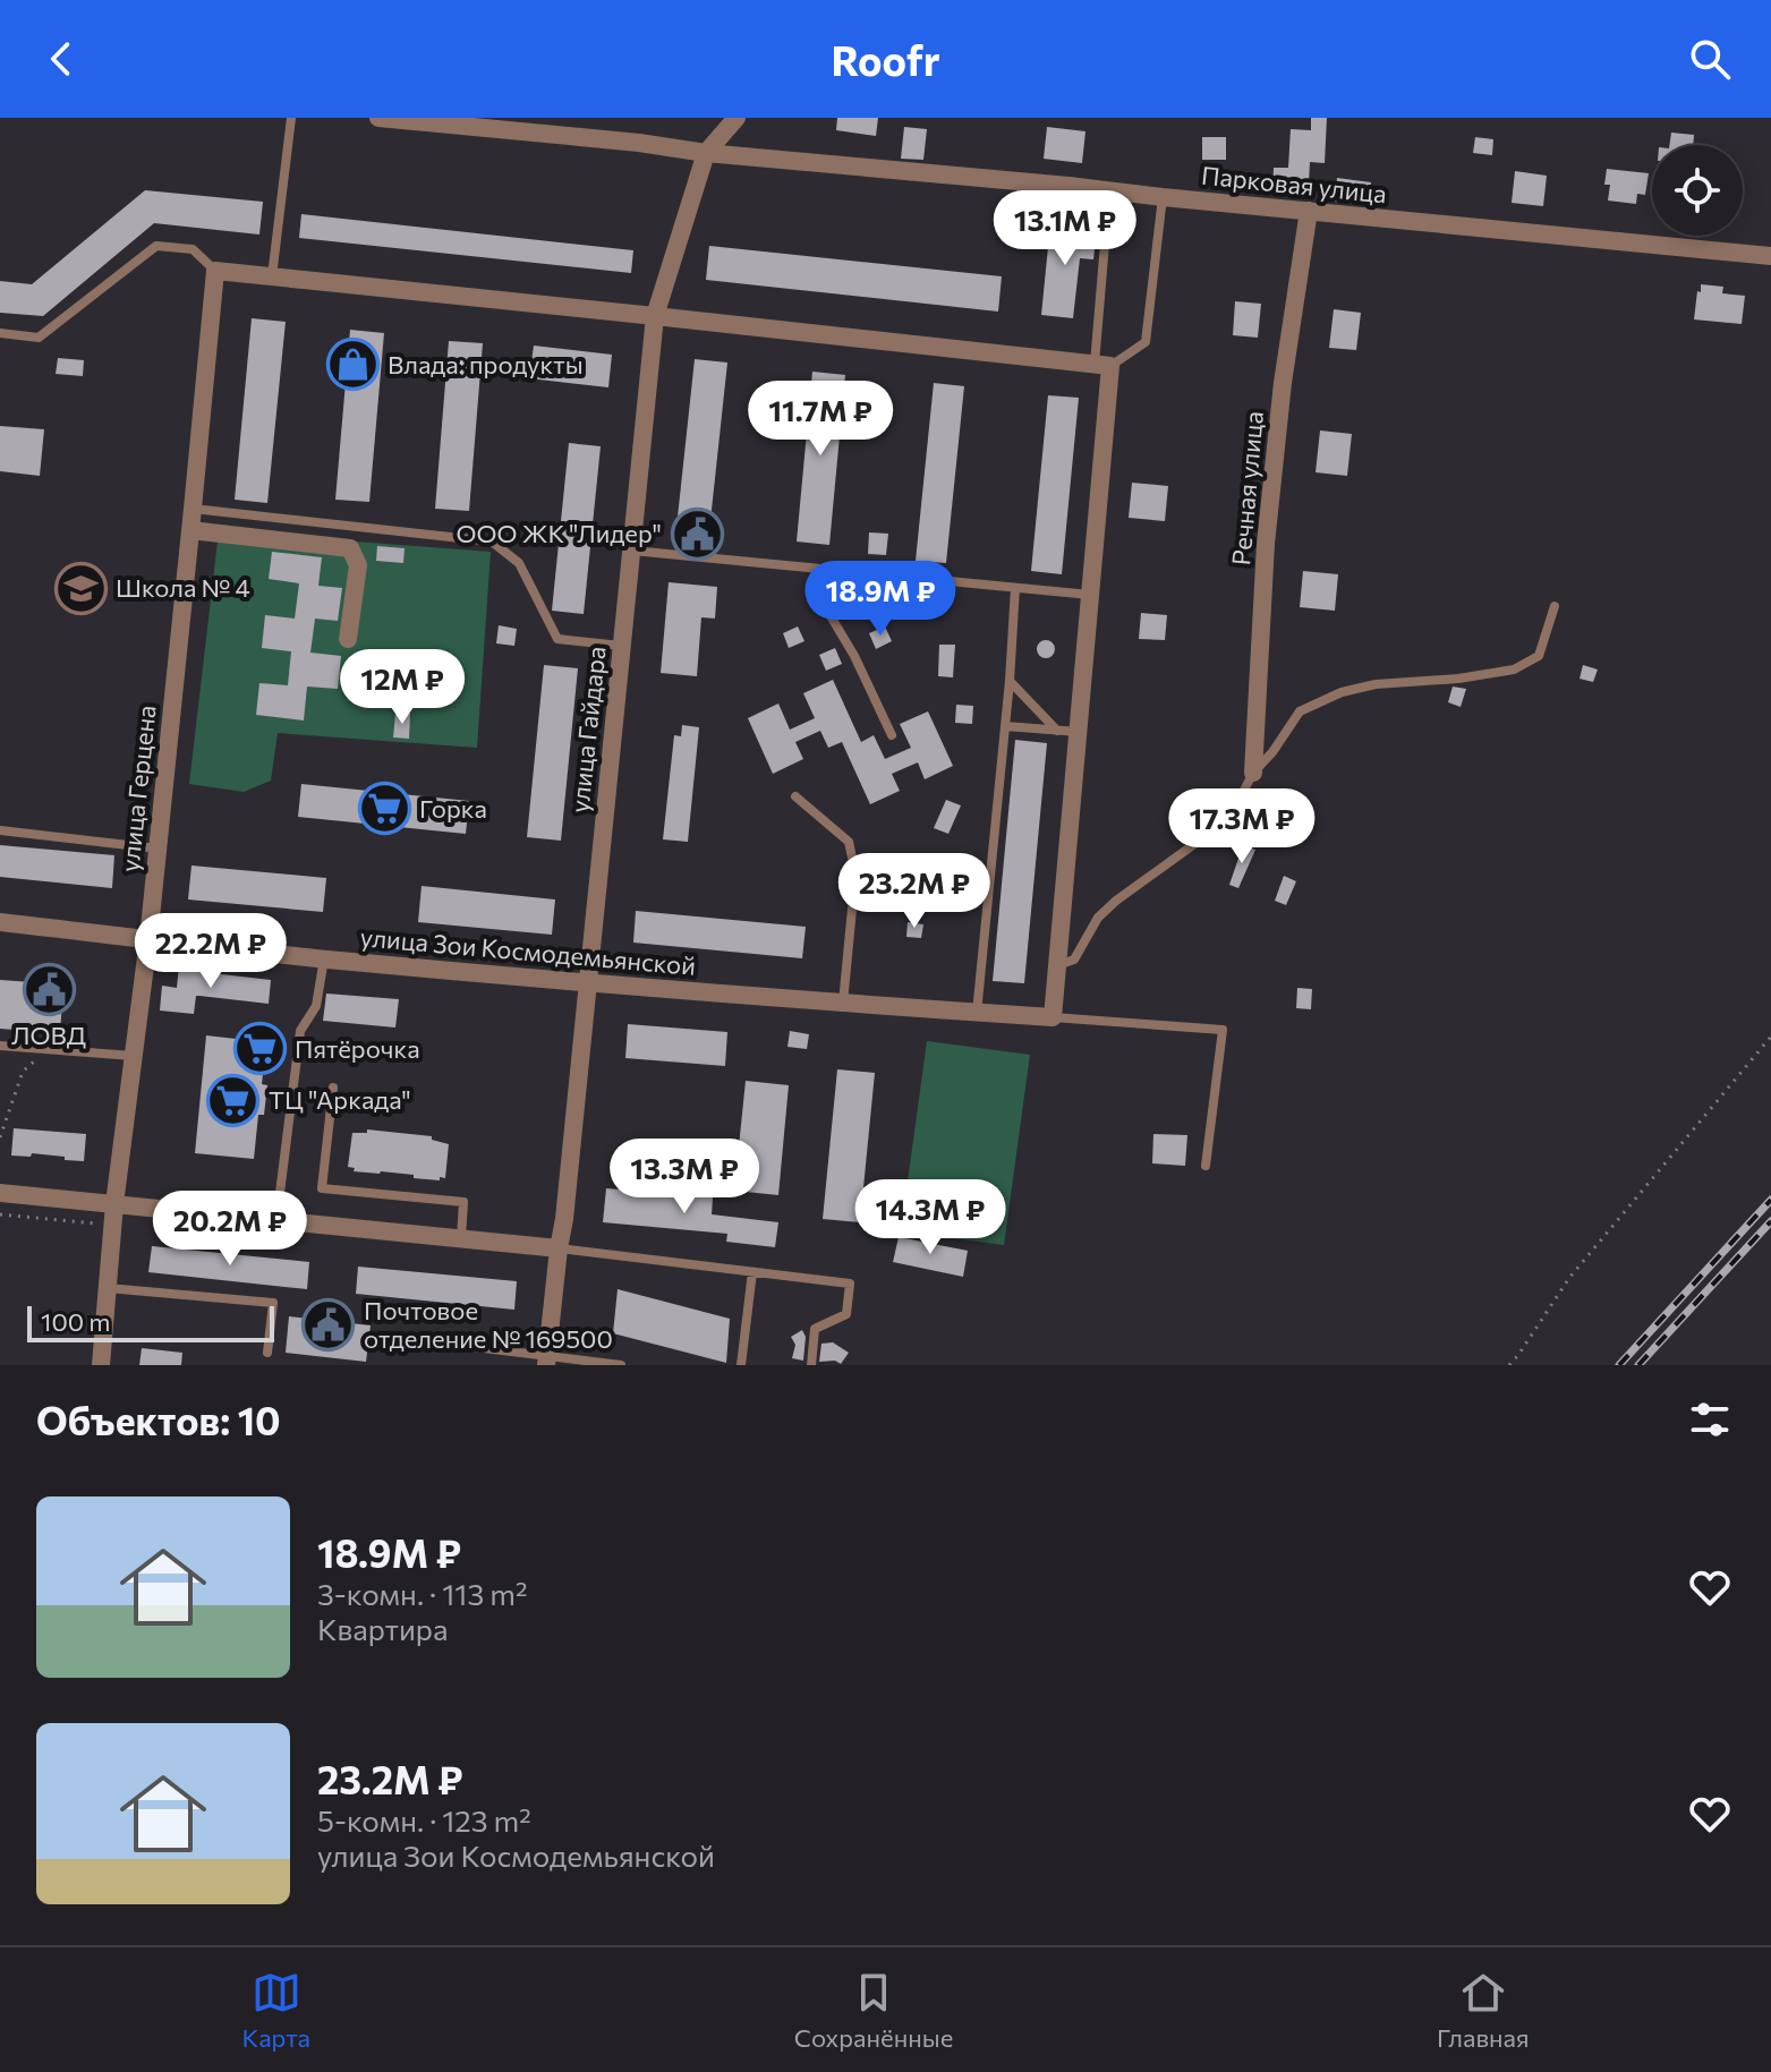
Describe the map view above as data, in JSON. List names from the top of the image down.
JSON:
{
  "streets": {
    "street": [
      "Парковая улица",
      "Речная улица",
      "улица Гайдара",
      "улица Герцена",
      "улица Зои Космодемьянской"
    ]
  },
  "crossings": [
    ["Парковая улица", "Речная улица"],
    ["Парковая улица", "улица Гайдара"],
    ["улица Гайдара", "улица Зои Космодемьянской"],
    ["улица Герцена", "улица Зои Космодемьянской"]
  ],
  "places": {
    "shop": ["Влада: продукты"],
    "public building": ["ООО ЖК \"Лидер\"", "ЛОВД", "Почтовое отделение № 169500"],
    "school or university": ["Школа № 4"],
    "supermarket": ["Горка", "Пятёрочка", "ТЦ \"Аркада\""]
  },
  "scale_bar": "100 m",
  "page": {
    "header": "Roofr",
    "price": [
      "13.1M ₽",
      "11.7M ₽",
      "18.9M ₽",
      "12M ₽",
      "17.3M ₽",
      "23.2M ₽",
      "22.2M ₽",
      "13.3M ₽",
      "14.3M ₽",
      "20.2M ₽"
    ],
    "scale": "100 m",
    "heading": "Объектов: 10",
    "list": [
      {
        "name": "18.9M ₽",
        "note": "3-комн. · 113 m² · Квартира"
      },
      {
        "name": "23.2M ₽",
        "note": "5-комн. · 123 m² · улица Зои Космодемьянской"
      }
    ],
    "tabs": ["Карта", "Сохранённые", "Главная"]
  }
}
